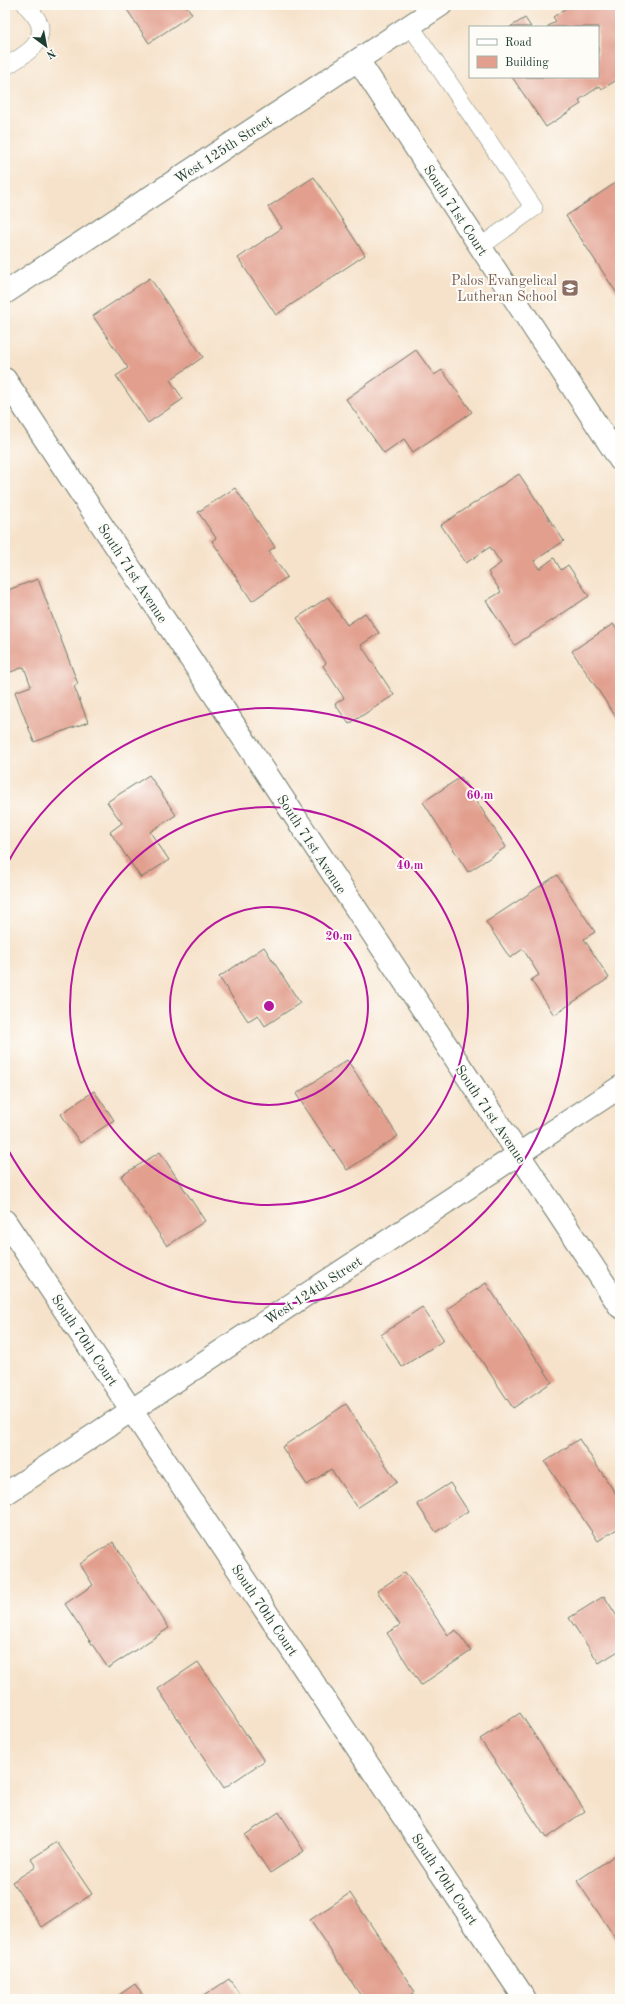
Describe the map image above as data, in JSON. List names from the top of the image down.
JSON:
{
  "streets": {
    "street": [
      "West 125th Street",
      "South 71st Court",
      "South 71st Avenue",
      "West 124th Street",
      "South 70th Court"
    ]
  },
  "crossings": [
    ["West 125th Street", "South 71st Court"],
    ["South 71st Avenue", "West 124th Street"],
    ["West 124th Street", "South 70th Court"]
  ],
  "places": {
    "school or university": ["Palos Evangelical Lutheran School"]
  },
  "legend": ["Road", "Building"],
  "north": "bottom right",
  "rings": ["60 m", "40 m", "20 m"]
}
